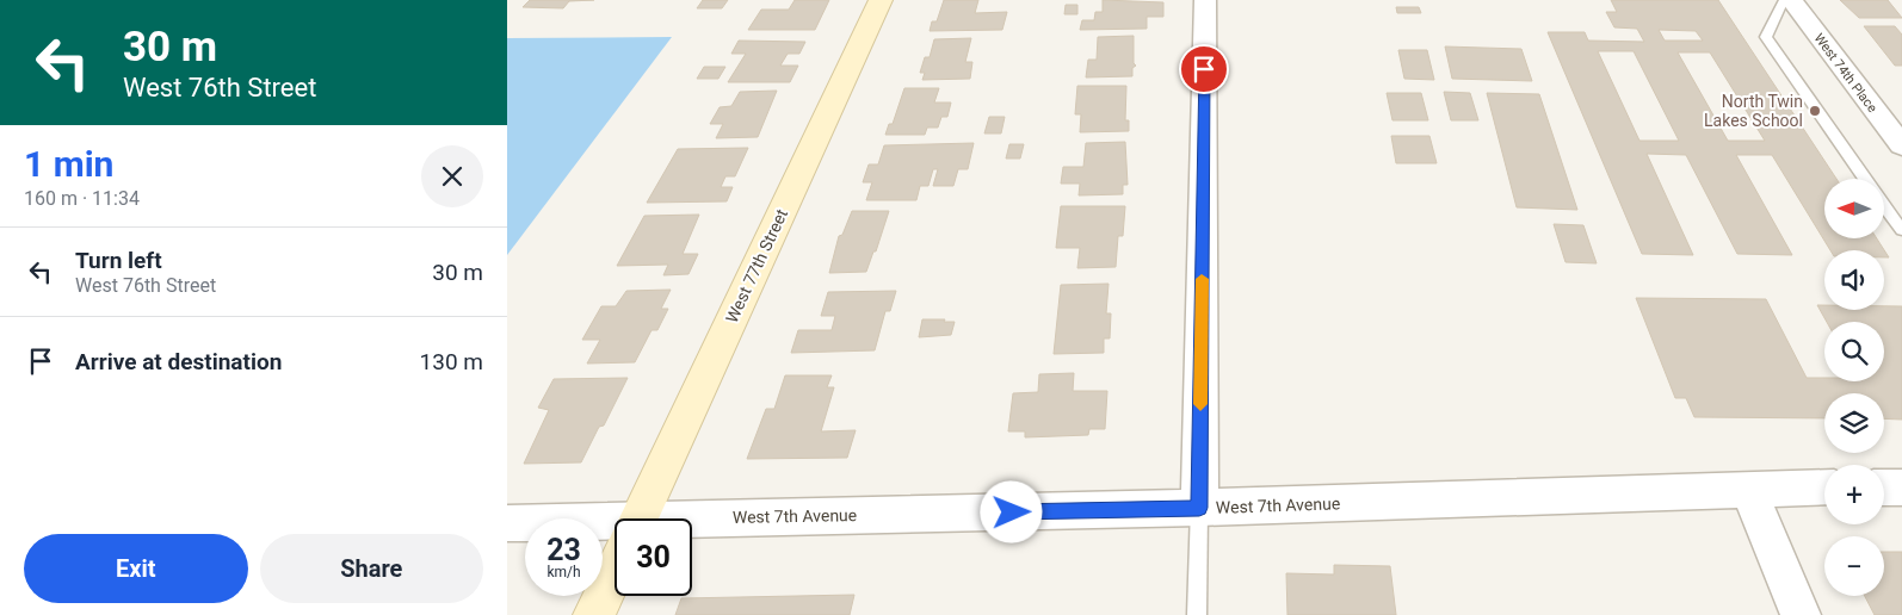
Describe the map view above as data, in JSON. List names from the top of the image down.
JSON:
{
  "streets": {
    "street": ["West 74th Place", "West 77th Street", "West 7th Avenue"]
  },
  "places": ["North Twin Lakes School"],
  "north": "left",
  "page": {
    "turn": ["30 m", "West 76th Street"],
    "heading": ["1 min", "160 m · 11:34"],
    "map_buttons": ["+", "−"],
    "list": [
      {
        "name": "Turn left",
        "note": "West 76th Street",
        "value": "30 m"
      },
      {
        "name": "Arrive at destination",
        "value": "130 m"
      }
    ],
    "speed": "23 km/h",
    "limit": "30",
    "buttons": ["Exit", "Share"]
  }
}
